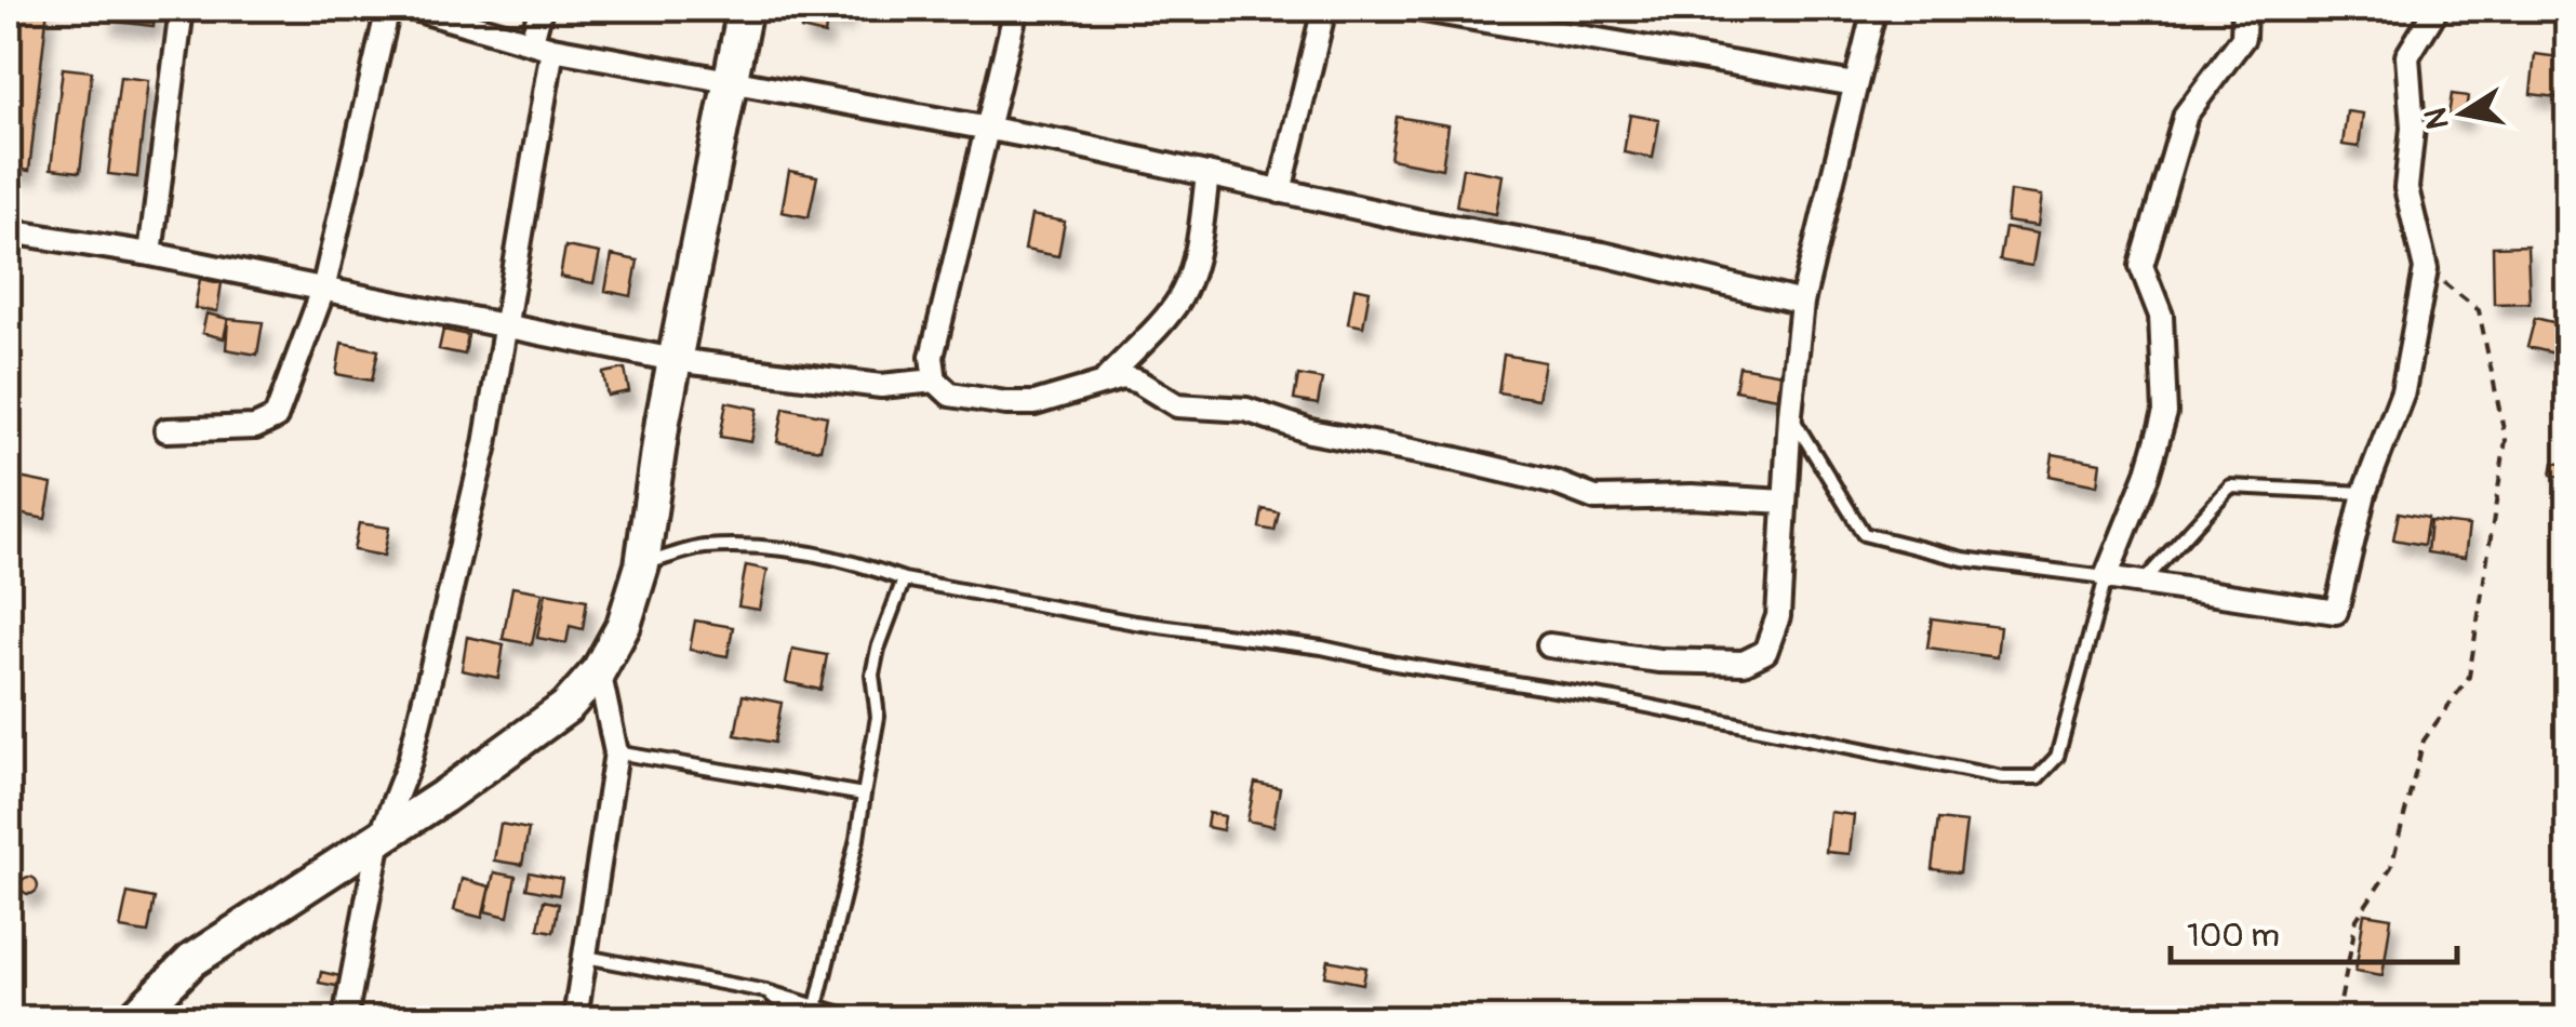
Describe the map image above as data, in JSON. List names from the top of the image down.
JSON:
{
  "scale_bar": "100 m",
  "north": "left"
}
